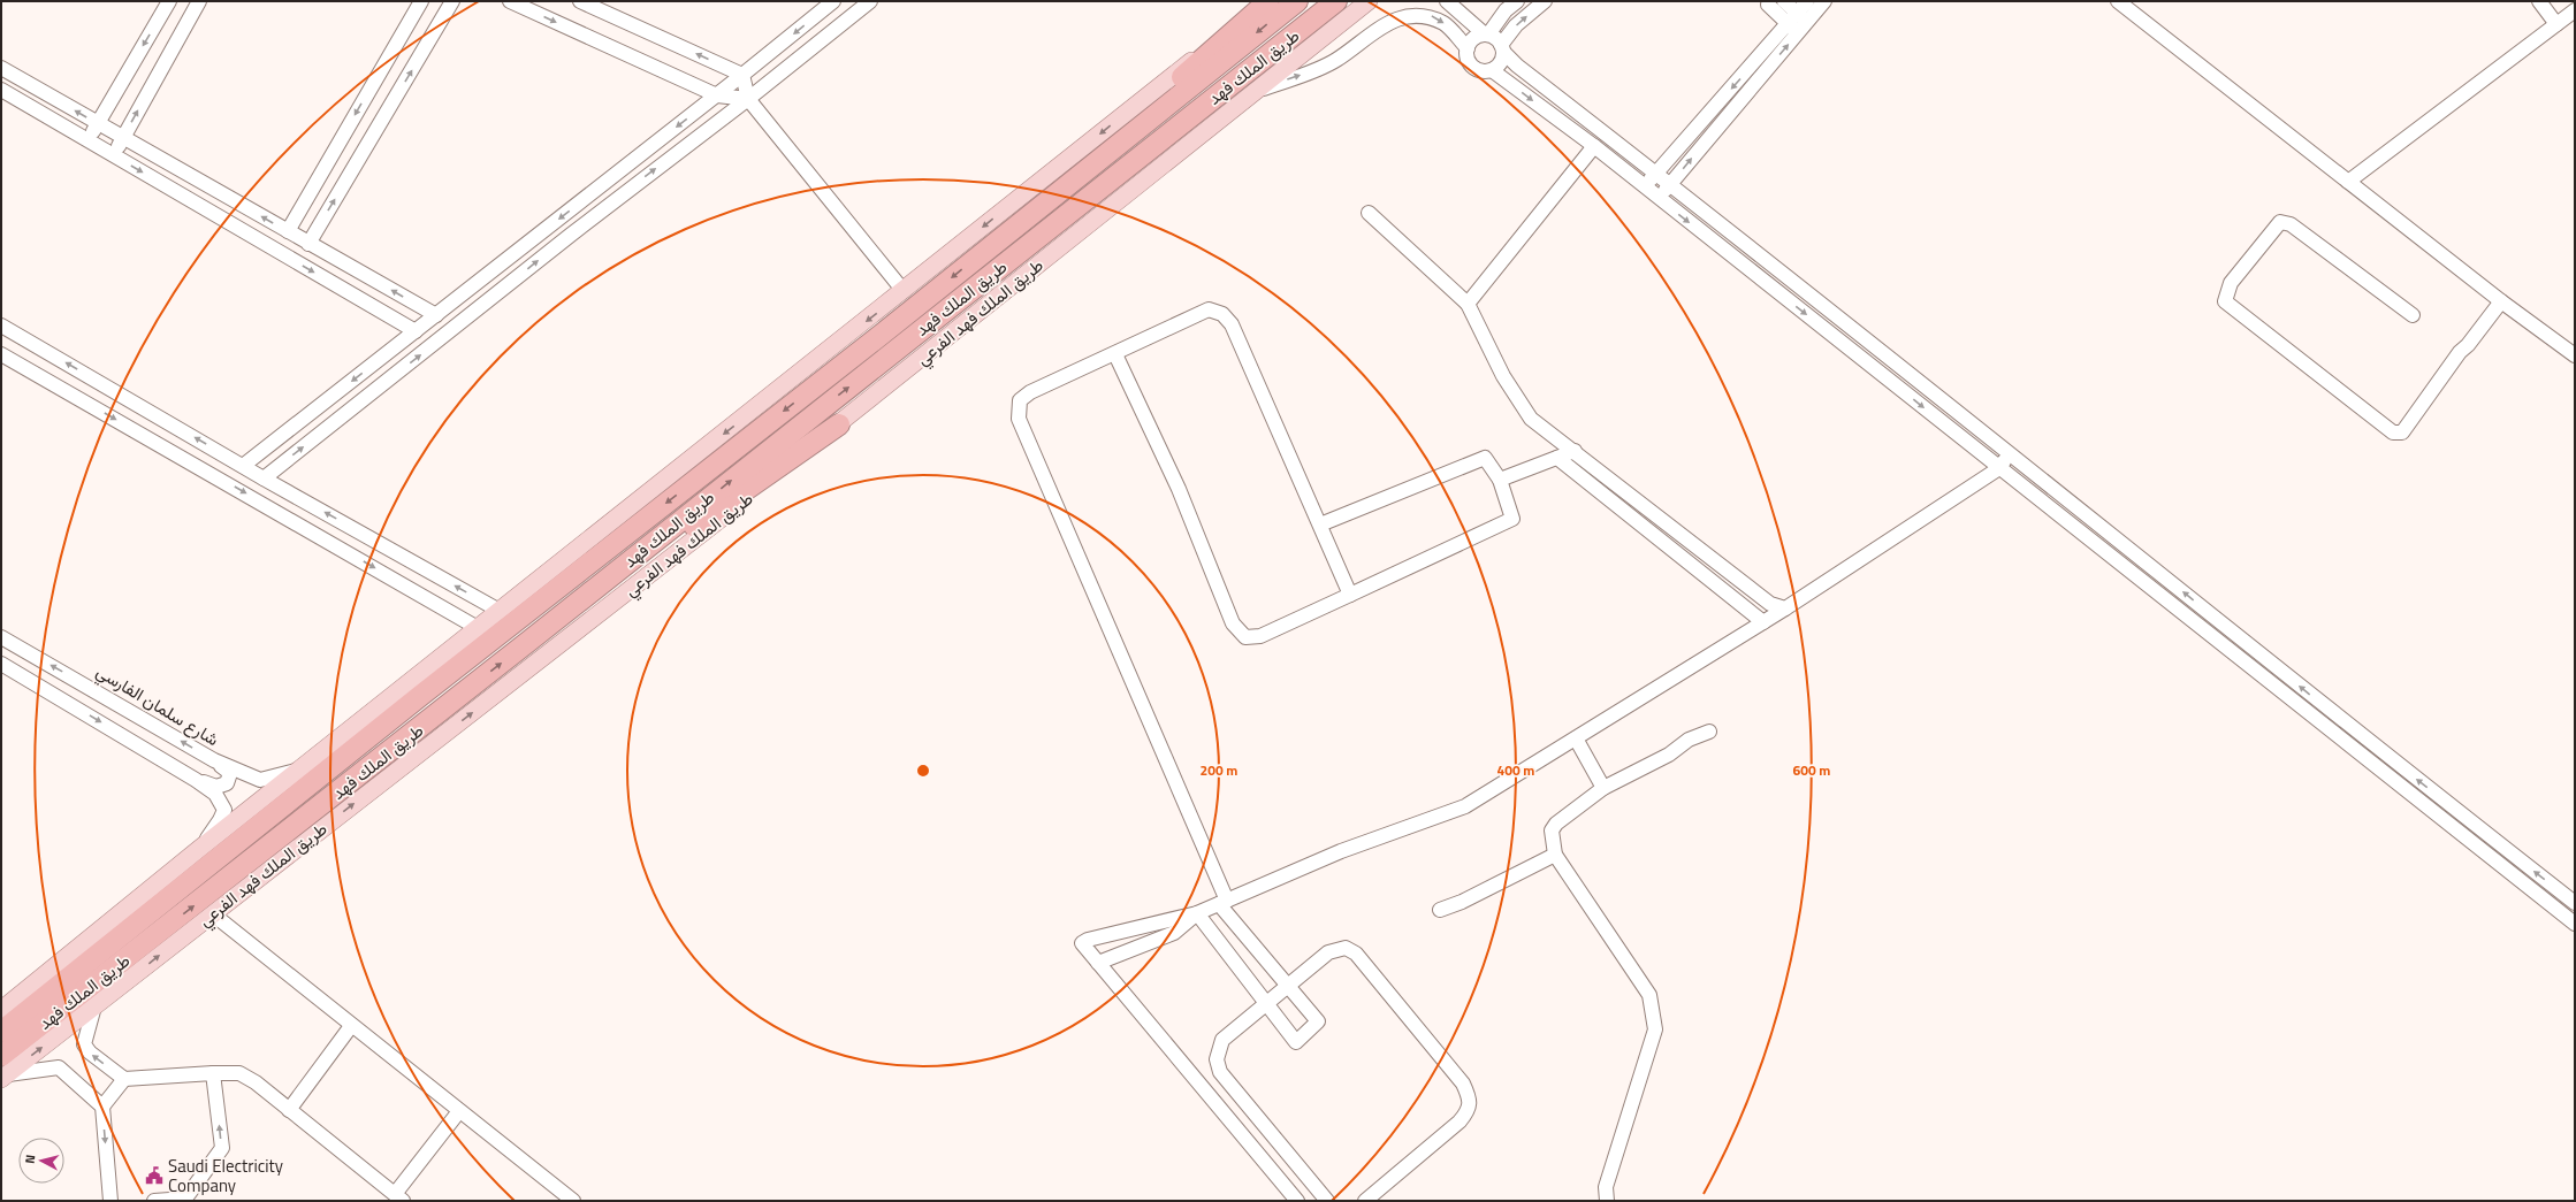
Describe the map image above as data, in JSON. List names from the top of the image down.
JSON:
{
  "streets": {
    "highway": ["طريق الملك فهد"],
    "main road": ["طريق الملك فهد الفرعي"],
    "street": ["شارع سلمان الفارسي"]
  },
  "crossings": [
    ["طريق الملك فهد", "طريق الملك فهد الفرعي"]
  ],
  "places": {
    "public building": ["Saudi Electricity Company"]
  },
  "north": "left",
  "rings": ["200 m", "400 m", "600 m"]
}
